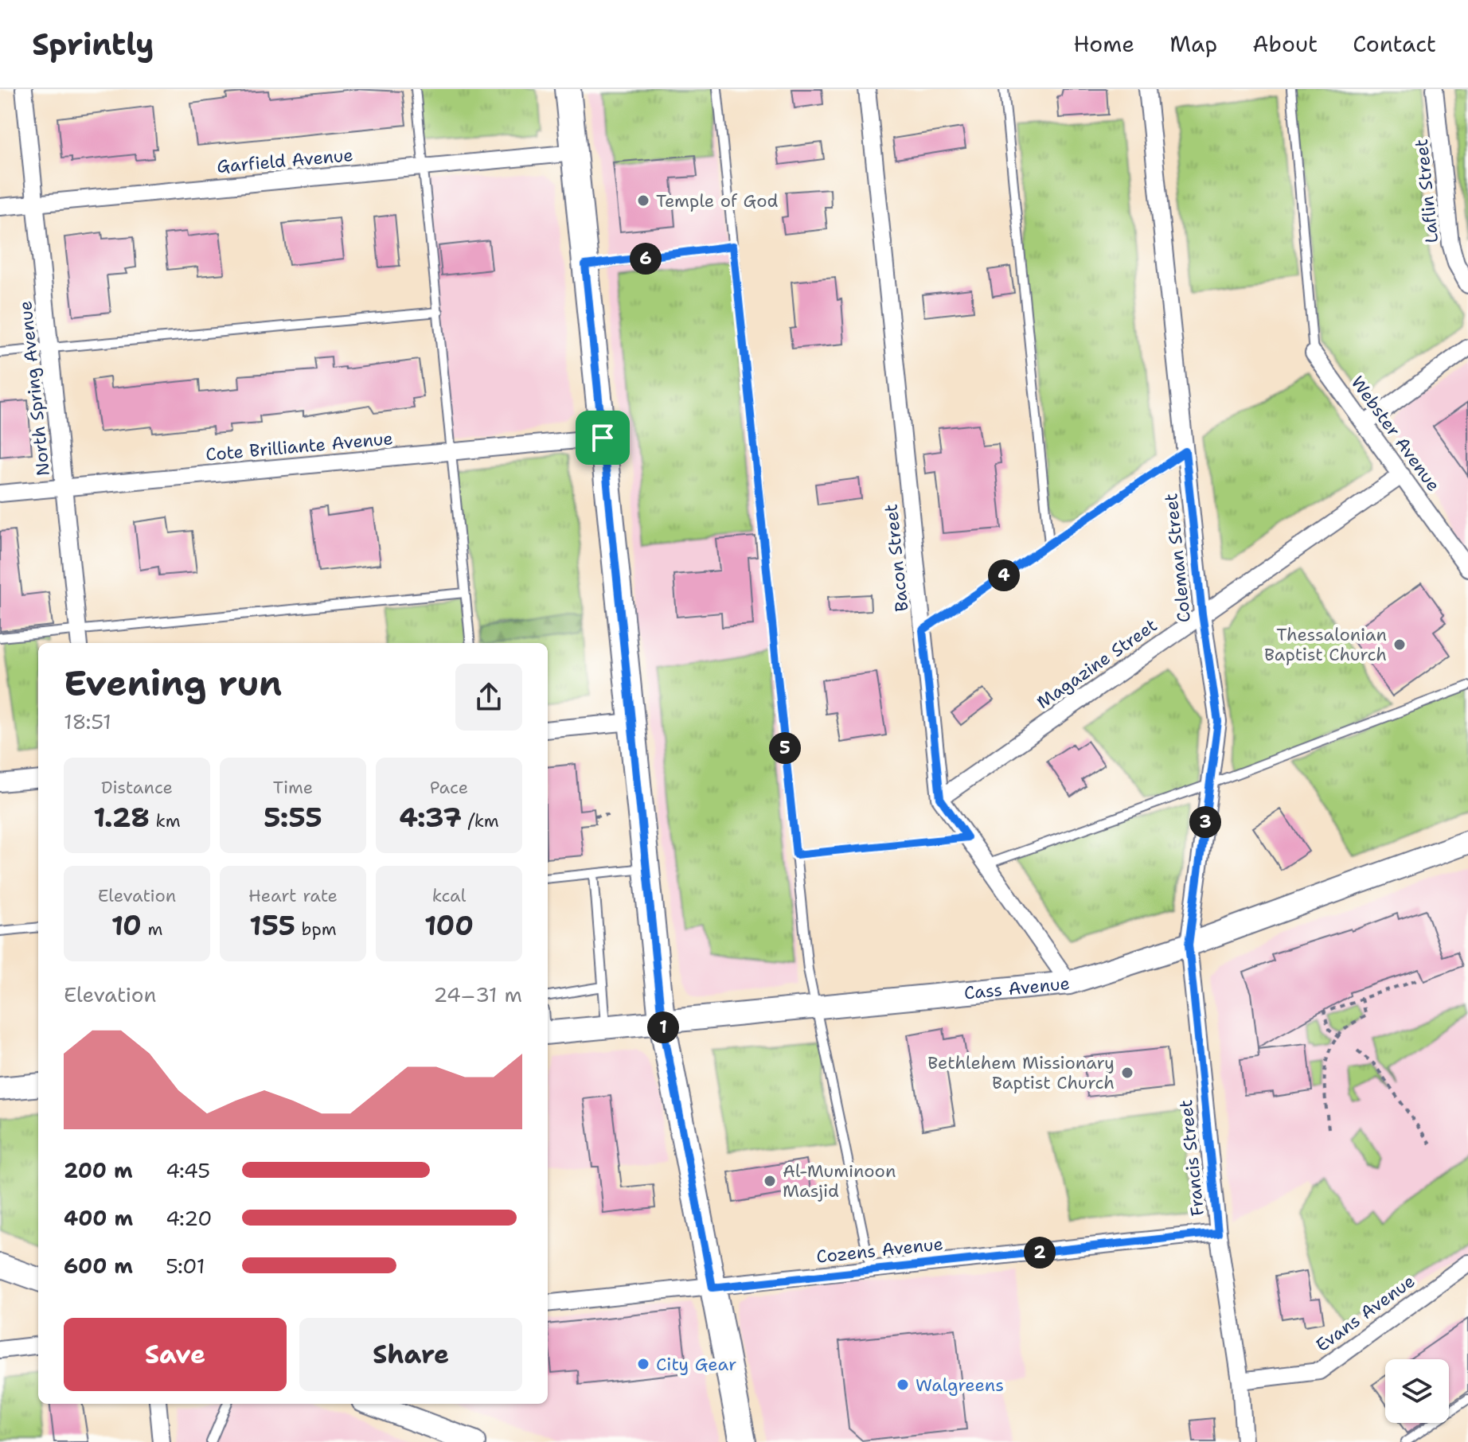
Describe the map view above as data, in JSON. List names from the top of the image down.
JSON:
{
  "streets": {
    "main road": ["Cass Avenue"],
    "street": [
      "Garfield Avenue",
      "Laflin Street",
      "North Spring Avenue",
      "Webster Avenue",
      "Cote Brilliante Avenue",
      "Bacon Street",
      "Coleman Street",
      "Magazine Street",
      "Francis Street",
      "Cozens Avenue",
      "Evans Avenue"
    ]
  },
  "crossings": [
    ["Garfield Avenue", "North Spring Avenue"],
    ["North Spring Avenue", "Cote Brilliante Avenue"],
    ["Webster Avenue", "Magazine Street"],
    ["Bacon Street", "Magazine Street"],
    ["Bacon Street", "Cass Avenue"],
    ["Coleman Street", "Magazine Street"],
    ["Coleman Street", "Cass Avenue"],
    ["Coleman Street", "Francis Street"],
    ["Cass Avenue", "Francis Street"],
    ["Francis Street", "Cozens Avenue"],
    ["Francis Street", "Evans Avenue"]
  ],
  "places": [
    "Temple of God",
    "Thessalonian Baptist Church",
    "Bethlehem Missionary Baptist Church",
    "Al-Muminoon Masjid",
    "City Gear",
    "Walgreens"
  ],
  "page": {
    "header": "Sprintly",
    "nav": [
      "Home",
      "Map",
      "About",
      "Contact"
    ],
    "pins": [
      "6",
      "4",
      "5",
      "3",
      "1",
      "2"
    ],
    "heading": ["Evening run", "18:51"],
    "stats": [
      ["Distance", "1.28 km"],
      ["Time", "5:55"],
      ["Pace", "4:37 /km"],
      ["Elevation", "10 m"],
      ["Heart rate", "155 bpm"],
      ["kcal", "100"]
    ],
    "chart": ["Elevation", "24–31 m"],
    "list": [
      {
        "name": "200 m",
        "note": "4:45"
      },
      {
        "name": "400 m",
        "note": "4:20"
      },
      {
        "name": "600 m",
        "note": "5:01"
      }
    ],
    "buttons": ["Save", "Share"]
  }
}
